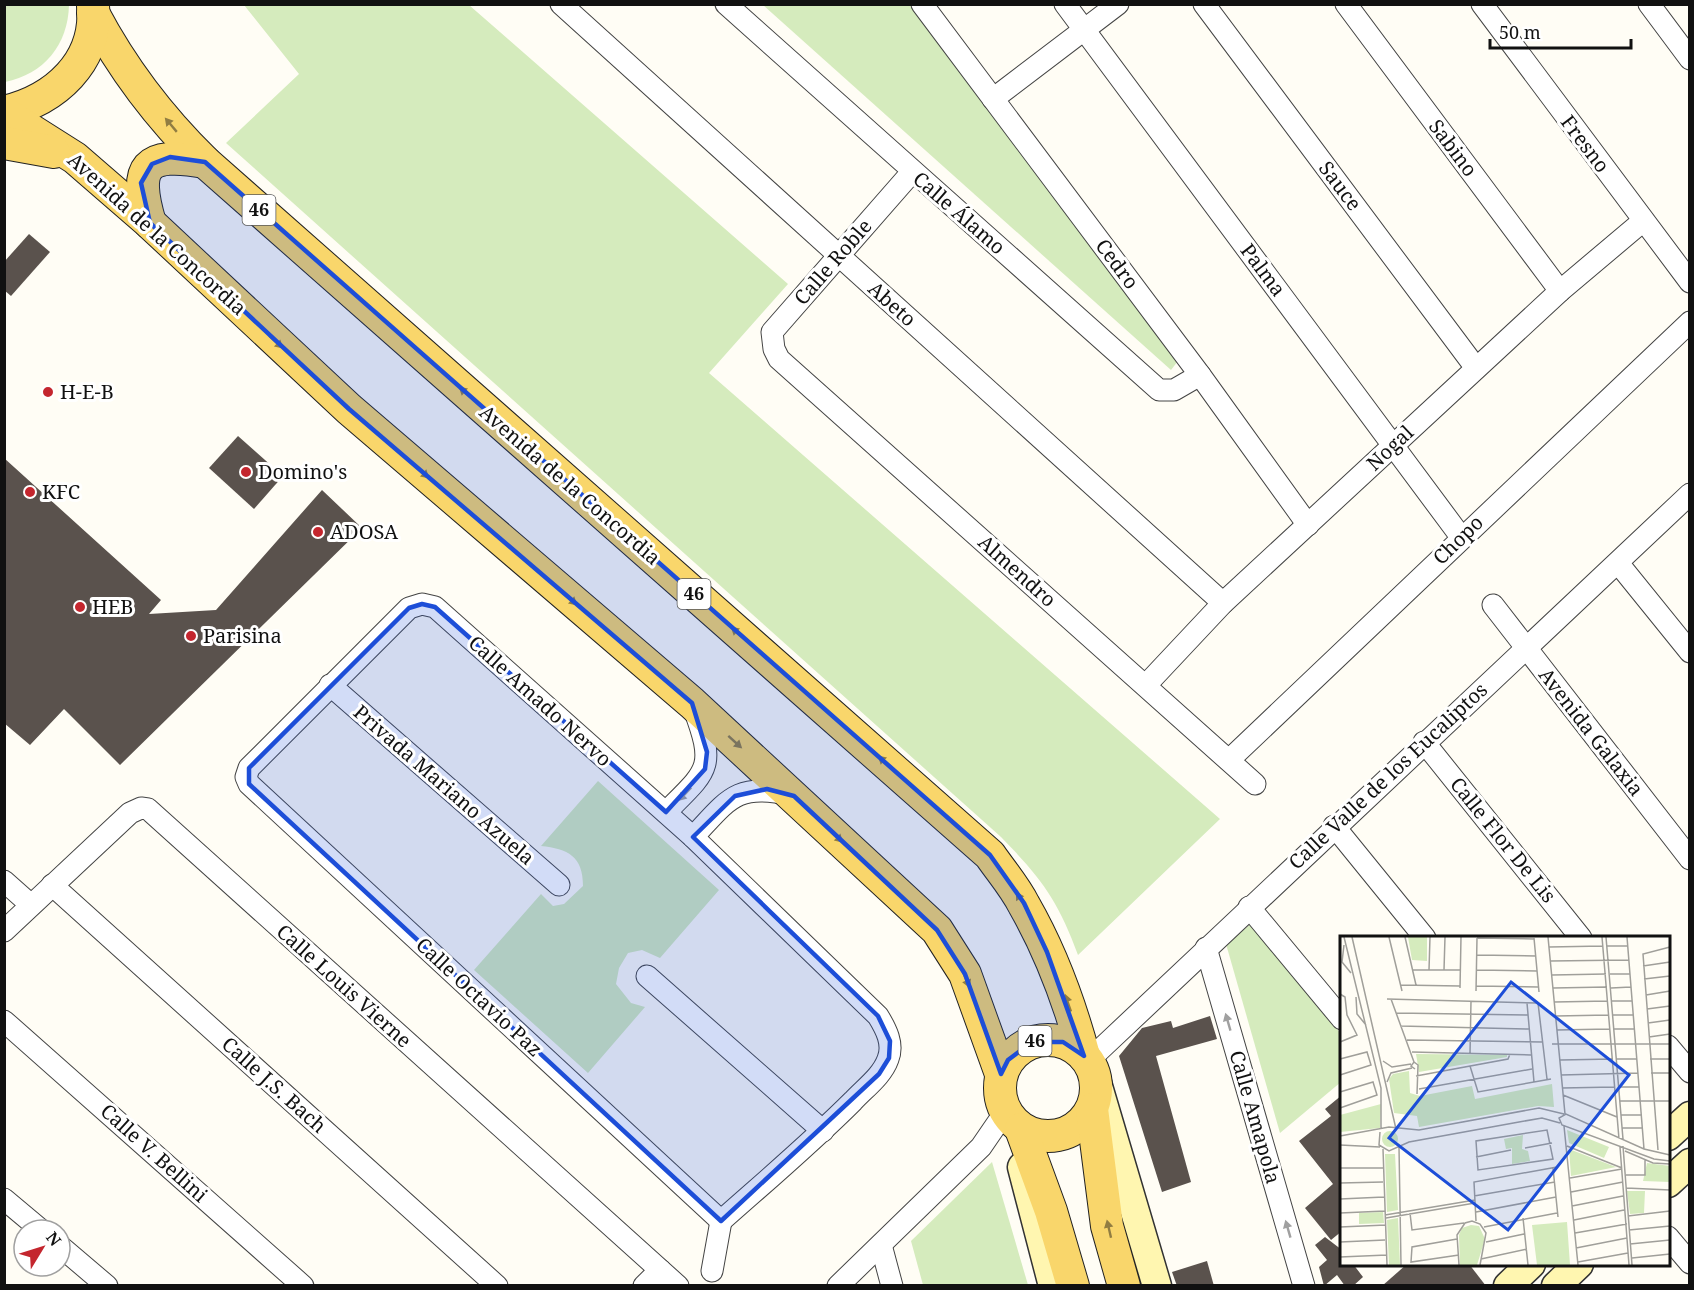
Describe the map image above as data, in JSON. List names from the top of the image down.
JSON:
{
  "streets": {
    "main road": ["46", "Avenida de la Concordia"],
    "street": [
      "Fresno",
      "Sabino",
      "Sauce",
      "Calle Álamo",
      "Calle Roble",
      "Cedro",
      "Palma",
      "Abeto",
      "Nogal",
      "Chopo",
      "Almendro",
      "Calle Amado Nervo",
      "Avenida Galaxia",
      "Calle Valle de los Eucaliptos",
      "Privada Mariano Azuela",
      "Calle Flor De Lis",
      "Calle Louis Vierne",
      "Calle Octavio Paz",
      "Calle J.S. Bach",
      "Calle Amapola",
      "Calle V. Bellini"
    ]
  },
  "crossings": [
    ["Fresno", "Nogal"],
    ["Sabino", "Nogal"],
    ["Sauce", "Nogal"],
    ["46", "Avenida de la Concordia"],
    ["46", "Calle Valle de los Eucaliptos"],
    ["Calle Álamo", "Calle Roble"],
    ["Calle Álamo", "Cedro"],
    ["Avenida de la Concordia", "Calle Valle de los Eucaliptos"],
    ["Calle Roble", "Abeto"],
    ["Calle Roble", "Almendro"],
    ["Cedro", "Nogal"],
    ["Palma", "Nogal"],
    ["Palma", "Chopo"],
    ["Abeto", "Nogal"],
    ["Nogal", "Almendro"],
    ["Chopo", "Almendro"],
    ["Calle Amado Nervo", "Privada Mariano Azuela"],
    ["Calle Amado Nervo", "Calle Octavio Paz"],
    ["Avenida Galaxia", "Calle Valle de los Eucaliptos"],
    ["Calle Valle de los Eucaliptos", "Calle Flor De Lis"],
    ["Calle Valle de los Eucaliptos", "Calle Amapola"],
    ["Privada Mariano Azuela", "Calle Octavio Paz"],
    ["Calle Louis Vierne", "Calle J.S. Bach"]
  ],
  "places": [
    "H-E-B",
    "Domino's",
    "KFC",
    "ADOSA",
    "HEB",
    "Parisina"
  ],
  "scale_bar": "50 m",
  "north": "top right"
}
